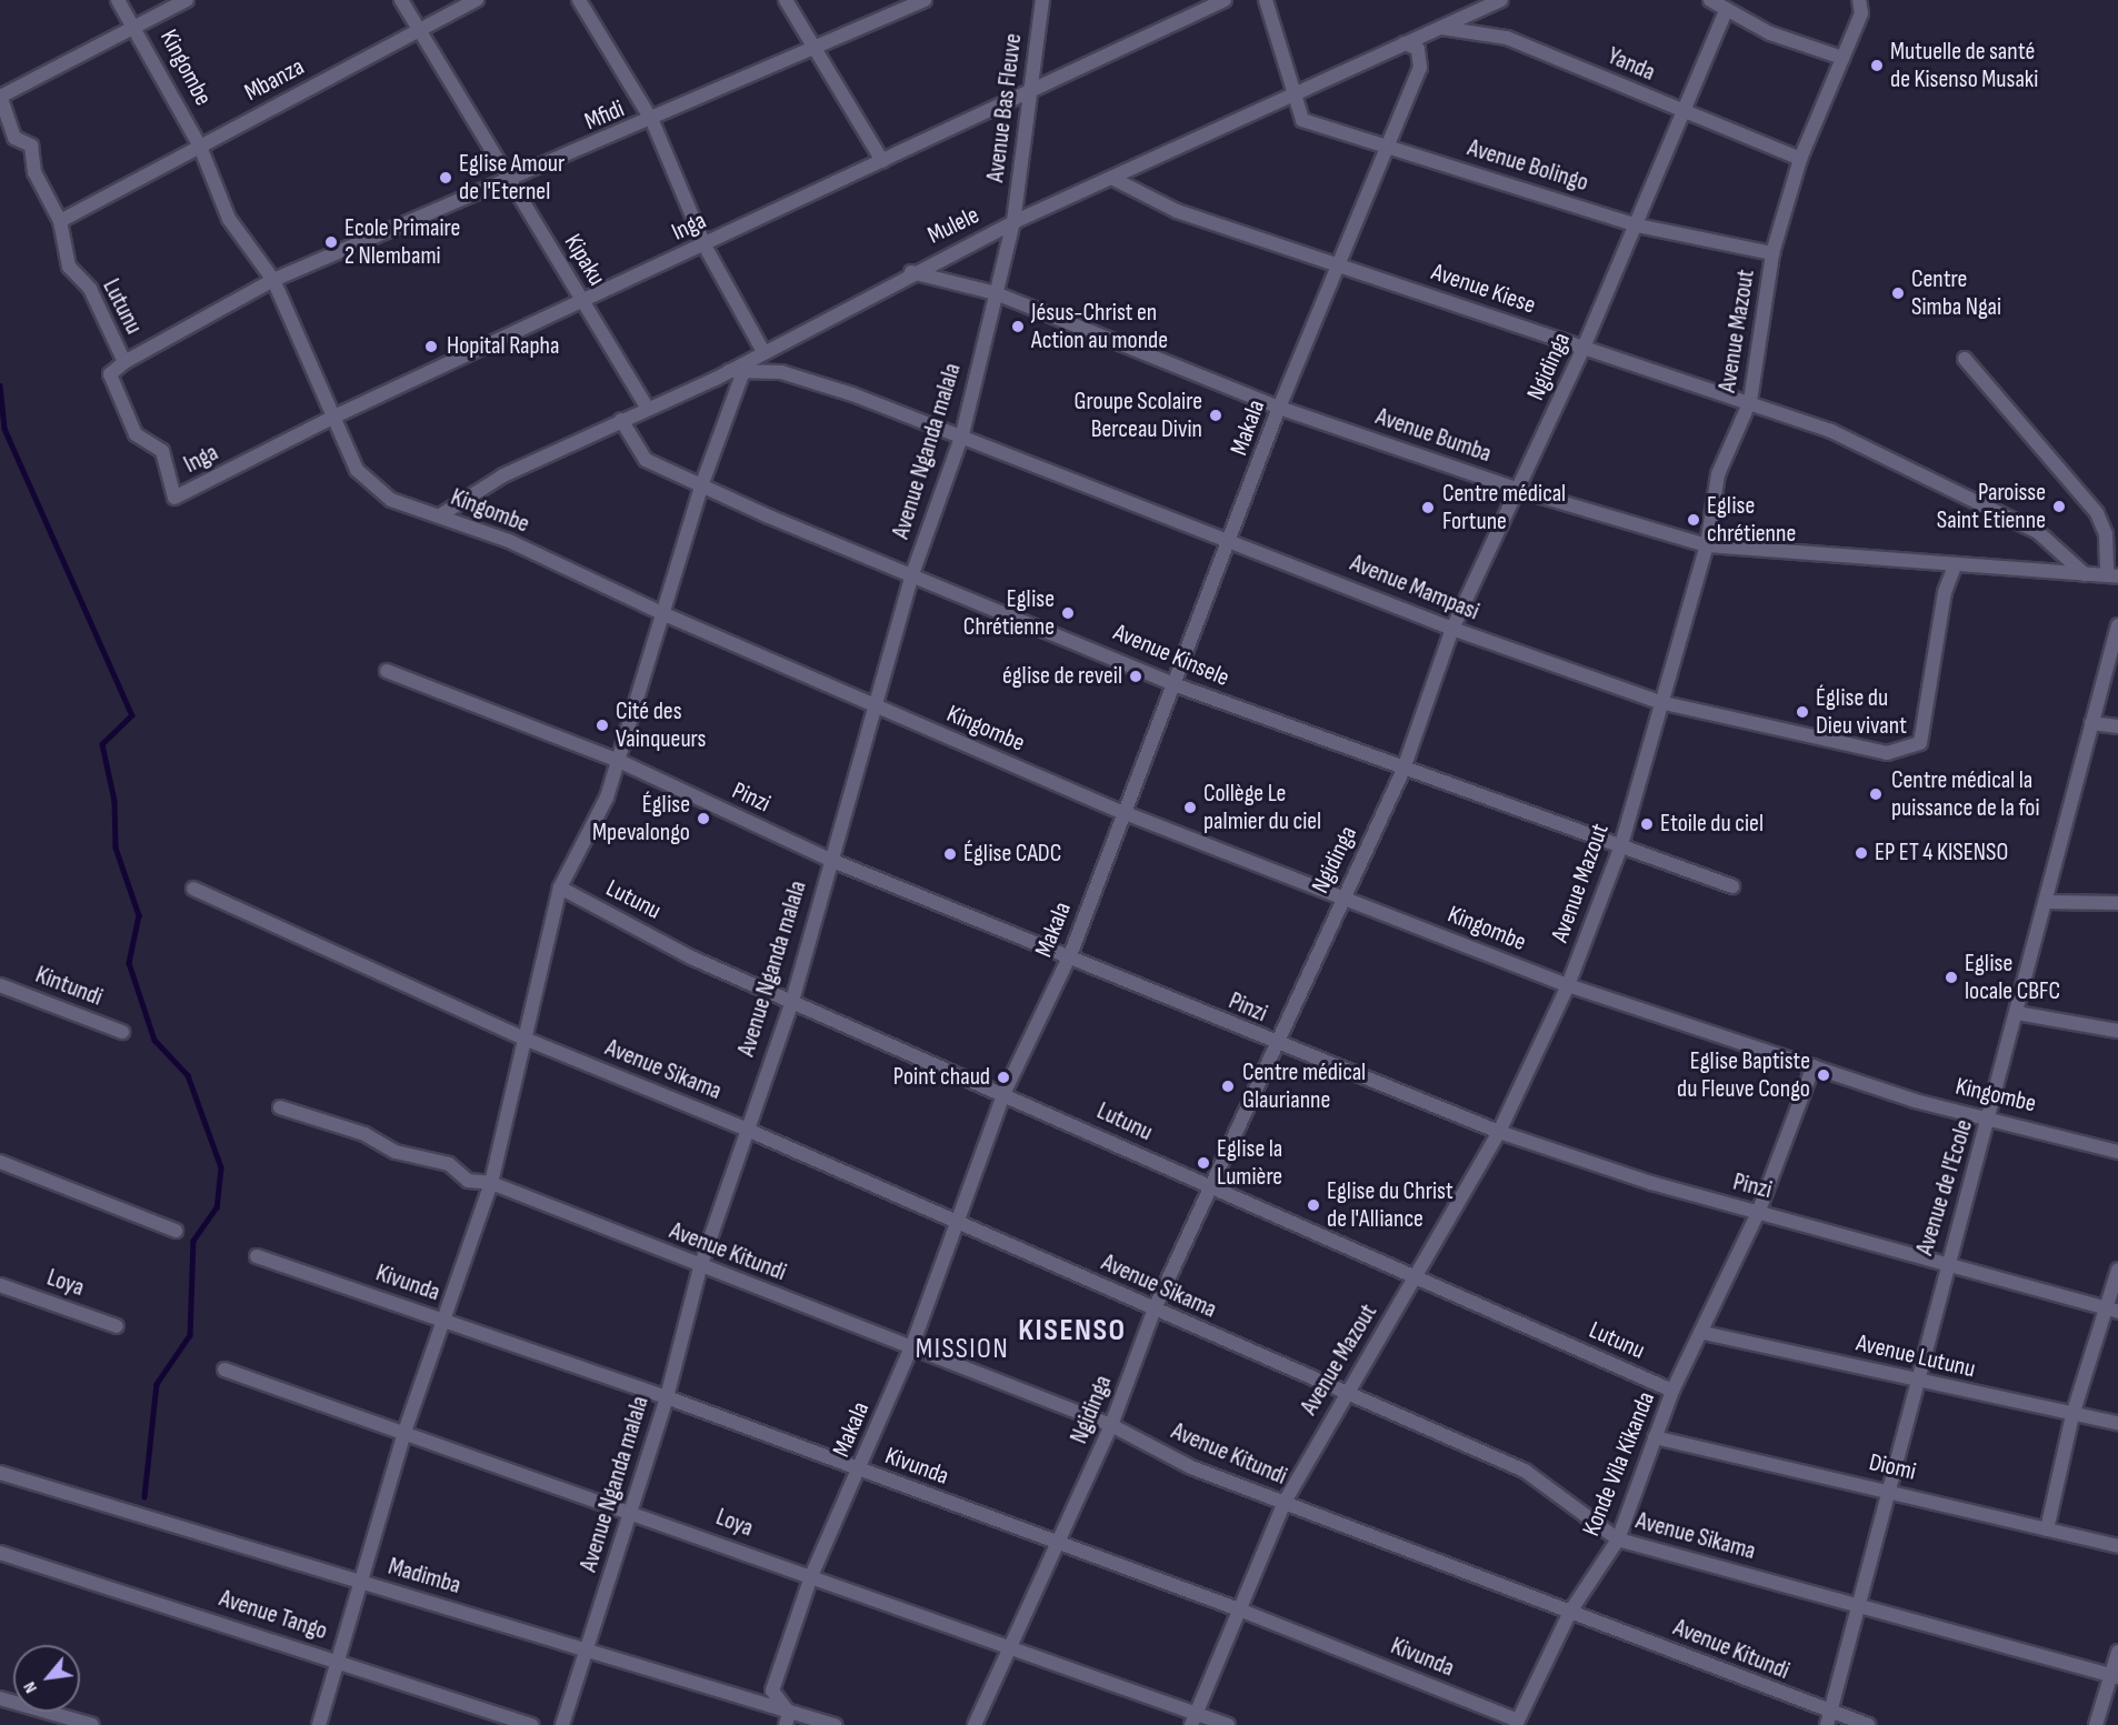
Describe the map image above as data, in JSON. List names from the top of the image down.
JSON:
{
  "streets": {
    "street": [
      "Yanda",
      "Kingombe",
      "Mbanza",
      "Avenue Bas Fleuve",
      "Mfidi",
      "Avenue Bolingo",
      "Mulele",
      "Inga",
      "Kipaku",
      "Avenue Kiese",
      "Lutunu",
      "Avenue Mazout",
      "Ngidinga",
      "Makala",
      "Avenue Bumba",
      "Avenue Nganda malala",
      "Avenue Mampasi",
      "Avenue Kinsele",
      "Pinzi",
      "Kintundi",
      "Avenue Sikama",
      "Avenue de l'Ecole",
      "Avenue Kitundi",
      "Loya",
      "Kivunda",
      "Avenue Lutunu",
      "Konde Vila Kikanda",
      "Diomi",
      "Madimba",
      "Avenue Tango"
    ]
  },
  "crossings": [
    ["Yanda", "Mulele"],
    ["Yanda", "Avenue Mazout"],
    ["Yanda", "Ngidinga"],
    ["Kingombe", "Mbanza"],
    ["Kingombe", "Mfidi"],
    ["Kingombe", "Mulele"],
    ["Kingombe", "Inga"],
    ["Kingombe", "Avenue Mazout"],
    ["Kingombe", "Ngidinga"],
    ["Kingombe", "Makala"],
    ["Kingombe", "Avenue Nganda malala"],
    ["Kingombe", "Avenue de l'Ecole"],
    ["Kingombe", "Konde Vila Kikanda"],
    ["Mbanza", "Kipaku"],
    ["Mbanza", "Lutunu"],
    ["Avenue Bas Fleuve", "Mulele"],
    ["Avenue Bas Fleuve", "Inga"],
    ["Avenue Bas Fleuve", "Avenue Nganda malala"],
    ["Mfidi", "Kipaku"],
    ["Mfidi", "Lutunu"],
    ["Avenue Bolingo", "Mulele"],
    ["Avenue Bolingo", "Avenue Mazout"],
    ["Avenue Bolingo", "Ngidinga"],
    ["Avenue Bolingo", "Makala"],
    ["Mulele", "Kipaku"],
    ["Mulele", "Avenue Kiese"],
    ["Mulele", "Makala"],
    ["Mulele", "Avenue Bumba"],
    ["Mulele", "Avenue Nganda malala"],
    ["Mulele", "Avenue Mampasi"],
    ["Mulele", "Avenue Kinsele"],
    ["Inga", "Kipaku"],
    ["Inga", "Lutunu"],
    ["Avenue Kiese", "Avenue Mazout"],
    ["Avenue Kiese", "Ngidinga"],
    ["Avenue Kiese", "Makala"],
    ["Avenue Kiese", "Avenue Bumba"],
    ["Lutunu", "Avenue Mazout"],
    ["Lutunu", "Ngidinga"],
    ["Lutunu", "Makala"],
    ["Lutunu", "Avenue Nganda malala"],
    ["Lutunu", "Konde Vila Kikanda"],
    ["Avenue Mazout", "Avenue Bumba"],
    ["Avenue Mazout", "Avenue Mampasi"],
    ["Avenue Mazout", "Avenue Kinsele"],
    ["Avenue Mazout", "Pinzi"],
    ["Avenue Mazout", "Avenue Sikama"],
    ["Avenue Mazout", "Avenue Kitundi"],
    ["Avenue Mazout", "Loya"],
    ["Avenue Mazout", "Kivunda"],
    ["Ngidinga", "Avenue Bumba"],
    ["Ngidinga", "Avenue Mampasi"],
    ["Ngidinga", "Avenue Kinsele"],
    ["Ngidinga", "Pinzi"],
    ["Ngidinga", "Avenue Sikama"],
    ["Ngidinga", "Avenue Kitundi"],
    ["Ngidinga", "Loya"],
    ["Ngidinga", "Kivunda"],
    ["Makala", "Avenue Bumba"],
    ["Makala", "Avenue Mampasi"],
    ["Makala", "Avenue Kinsele"],
    ["Makala", "Pinzi"],
    ["Makala", "Avenue Sikama"],
    ["Makala", "Avenue Kitundi"],
    ["Makala", "Loya"],
    ["Makala", "Kivunda"],
    ["Makala", "Madimba"],
    ["Avenue Bumba", "Avenue Nganda malala"],
    ["Avenue Bumba", "Avenue Mampasi"],
    ["Avenue Nganda malala", "Avenue Mampasi"],
    ["Avenue Nganda malala", "Avenue Kinsele"],
    ["Avenue Nganda malala", "Pinzi"],
    ["Avenue Nganda malala", "Avenue Sikama"],
    ["Avenue Nganda malala", "Avenue Kitundi"],
    ["Avenue Nganda malala", "Loya"],
    ["Avenue Nganda malala", "Kivunda"],
    ["Avenue Nganda malala", "Madimba"],
    ["Pinzi", "Avenue de l'Ecole"],
    ["Pinzi", "Konde Vila Kikanda"],
    ["Avenue Sikama", "Avenue de l'Ecole"],
    ["Avenue Sikama", "Konde Vila Kikanda"],
    ["Avenue de l'Ecole", "Avenue Kitundi"],
    ["Avenue de l'Ecole", "Avenue Lutunu"],
    ["Avenue de l'Ecole", "Diomi"],
    ["Avenue Kitundi", "Konde Vila Kikanda"],
    ["Kivunda", "Konde Vila Kikanda"],
    ["Avenue Lutunu", "Konde Vila Kikanda"],
    ["Konde Vila Kikanda", "Diomi"]
  ],
  "districts": ["KISENSO", "MISSION"],
  "places": [
    "Mutuelle de santé de Kisenso Musaki",
    "Eglise Amour de l'Eternel",
    "Ecole Primaire 2 Nlembami",
    "Centre Simba Ngai",
    "Jésus-Christ en Action au monde",
    "Hopital Rapha",
    "Groupe Scolaire Berceau Divin",
    "Paroisse Saint Etienne",
    "Centre médical Fortune",
    "Eglise chrétienne",
    "Eglise Chrétienne",
    "église de reveil",
    "Église du Dieu vivant",
    "Cité des Vainqueurs",
    "Centre médical la puissance de la foi",
    "Collège Le palmier du ciel",
    "Église Mpevalongo",
    "Etoile du ciel",
    "EP ET 4 KISENSO",
    "Église CADC",
    "Eglise locale CBFC",
    "Eglise Baptiste du Fleuve Congo",
    "Point chaud",
    "Centre médical Glaurianne",
    "Eglise la Lumière",
    "Eglise du Christ de l'Alliance"
  ],
  "north": "bottom left"
}
